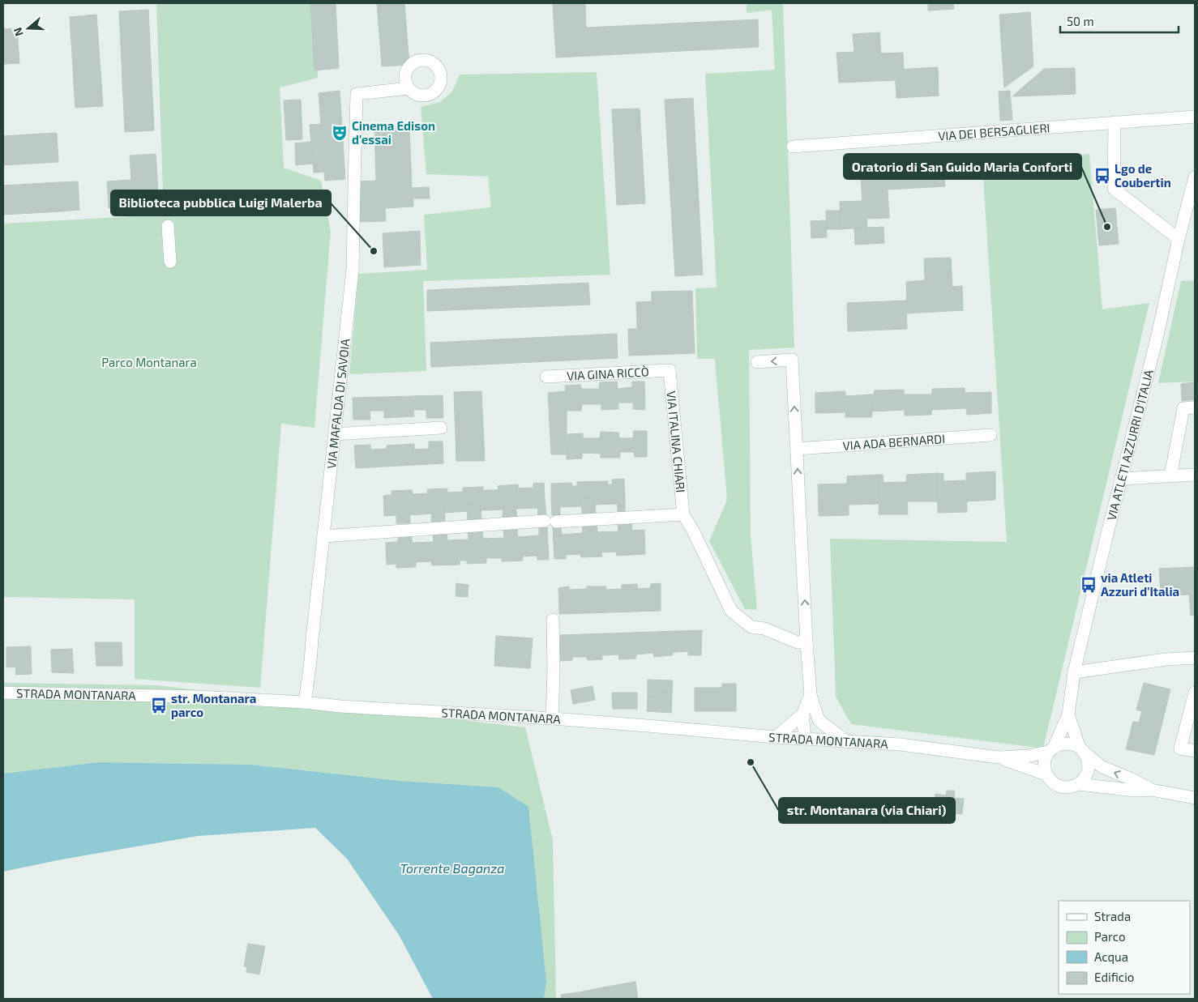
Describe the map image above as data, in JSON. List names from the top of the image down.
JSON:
{
  "streets": {
    "street": [
      "VIA DEI BERSAGLIERI",
      "VIA GINA RICCÒ",
      "VIA MAFALDA DI SAVOIA",
      "VIA ADA BERNARDI",
      "VIA ITALINA CHIARI",
      "VIA ATLETI AZZURRI D'ITALIA",
      "STRADA MONTANARA"
    ]
  },
  "crossings": [
    ["VIA GINA RICCÒ", "VIA ITALINA CHIARI"],
    ["VIA MAFALDA DI SAVOIA", "STRADA MONTANARA"],
    ["VIA ATLETI AZZURRI D'ITALIA", "STRADA MONTANARA"]
  ],
  "water": ["Torrente Baganza"],
  "parks": ["Parco Montanara"],
  "places": {
    "theatre": ["Cinema Edison d'essai"],
    "bus stop": ["Lgo de Coubertin", "via Atleti Azzuri d'Italia", "str. Montanara parco"],
    "other": ["Oratorio di San Guido Maria Conforti", "Biblioteca pubblica Luigi Malerba", "str. Montanara (via Chiari)"]
  },
  "legend": [
    "Strada",
    "Parco",
    "Acqua",
    "Edificio"
  ],
  "scale_bar": "50 m",
  "north": "left"
}
